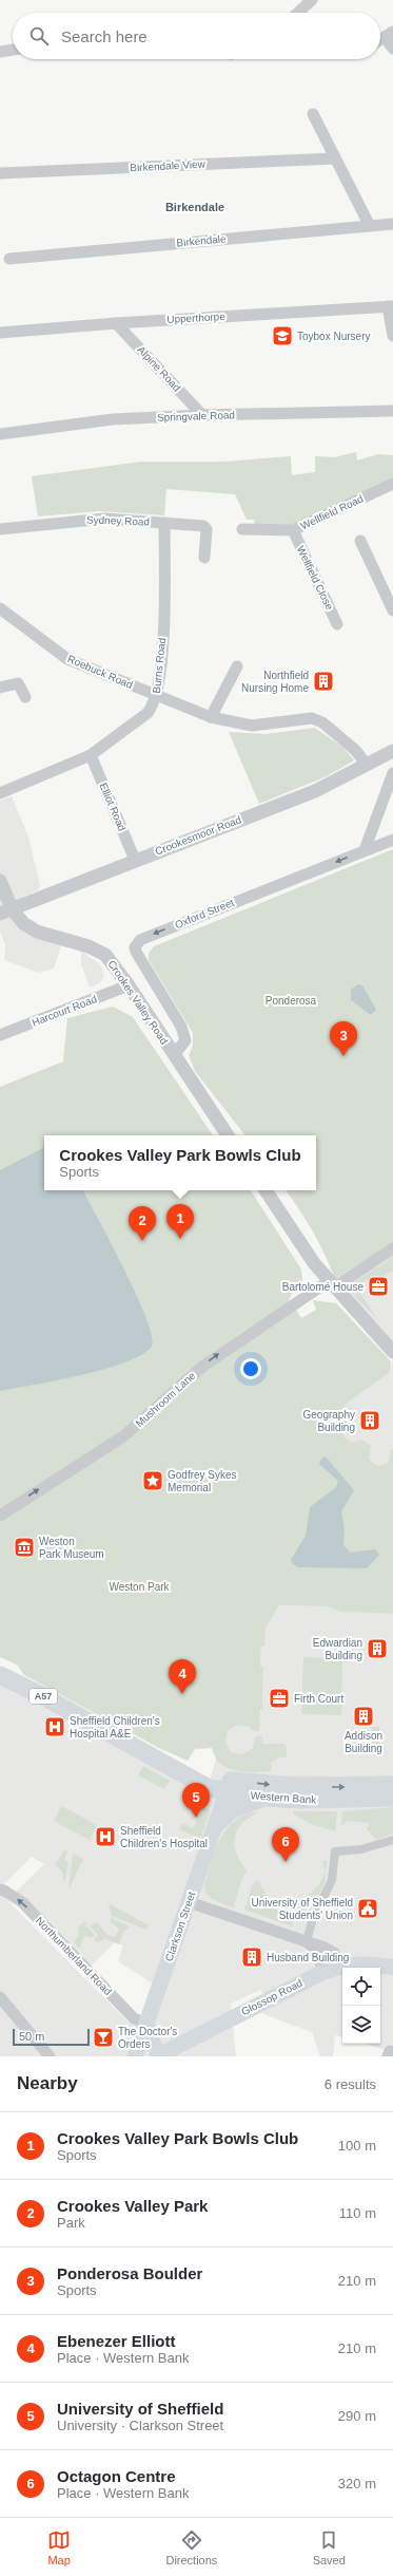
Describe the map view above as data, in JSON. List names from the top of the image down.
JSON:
{
  "streets": {
    "main road": [
      "A57",
      "Western Bank",
      "Clarkson Street",
      "Glossop Road"
    ],
    "street": [
      "Birkendale View",
      "Birkendale",
      "Upperthorpe",
      "Alpine Road",
      "Springvale Road",
      "Wellfield Road",
      "Sydney Road",
      "Wellfield Close",
      "Burns Road",
      "Roebuck Road",
      "Elliot Road",
      "Crookesmoor Road",
      "Oxford Street",
      "Crookes Valley Road",
      "Harcourt Road",
      "Mushroom Lane",
      "Northumberland Road"
    ]
  },
  "crossings": [
    ["Upperthorpe", "Alpine Road"],
    ["Alpine Road", "Springvale Road"],
    ["Wellfield Road", "Wellfield Close"],
    ["Sydney Road", "Burns Road"],
    ["Burns Road", "Roebuck Road"],
    ["Burns Road", "Elliot Road"],
    ["Roebuck Road", "Crookesmoor Road"],
    ["Elliot Road", "Crookesmoor Road"],
    ["Crookesmoor Road", "Crookes Valley Road"],
    ["Oxford Street", "Crookes Valley Road"],
    ["Crookes Valley Road", "Harcourt Road"],
    ["Western Bank", "Clarkson Street"],
    ["Clarkson Street", "Northumberland Road"]
  ],
  "one_way": ["Mushroom Lane"],
  "districts": ["Birkendale"],
  "parks": ["Ponderosa", "Weston Park"],
  "places": {
    "school or university": ["Toybox Nursery"],
    "building": [
      "Northfield Nursing Home",
      "Geography Building",
      "Edwardian Building",
      "Addison Building",
      "Husband Building"
    ],
    "office": ["Bartolomé House", "Firth Court"],
    "place": ["Godfrey Sykes Memorial"],
    "museum": ["Weston Park Museum"],
    "hospital": ["Sheffield Children's Hospital A&E", "Sheffield Children's Hospital"],
    "public building": ["University of Sheffield Students' Union"],
    "bar": ["The Doctor's Orders"]
  },
  "scale_bar": "50 m",
  "page": {
    "search": "Search here",
    "pins": [
      "3",
      "1",
      "2",
      "4",
      "5",
      "6"
    ],
    "popup": ["Crookes Valley Park Bowls Club", "Sports"],
    "scale": "50 m",
    "heading": ["Nearby", "6 results"],
    "list": [
      {
        "mark": "1",
        "name": "Crookes Valley Park Bowls Club",
        "note": "Sports",
        "value": "100 m"
      },
      {
        "mark": "2",
        "name": "Crookes Valley Park",
        "note": "Park",
        "value": "110 m"
      },
      {
        "mark": "3",
        "name": "Ponderosa Boulder",
        "note": "Sports",
        "value": "210 m"
      },
      {
        "mark": "4",
        "name": "Ebenezer Elliott",
        "note": "Place · Western Bank",
        "value": "210 m"
      },
      {
        "mark": "5",
        "name": "University of Sheffield",
        "note": "University · Clarkson Street",
        "value": "290 m"
      },
      {
        "mark": "6",
        "name": "Octagon Centre",
        "note": "Place · Western Bank",
        "value": "320 m"
      }
    ],
    "nav": ["Map", "Directions", "Saved"]
  }
}
